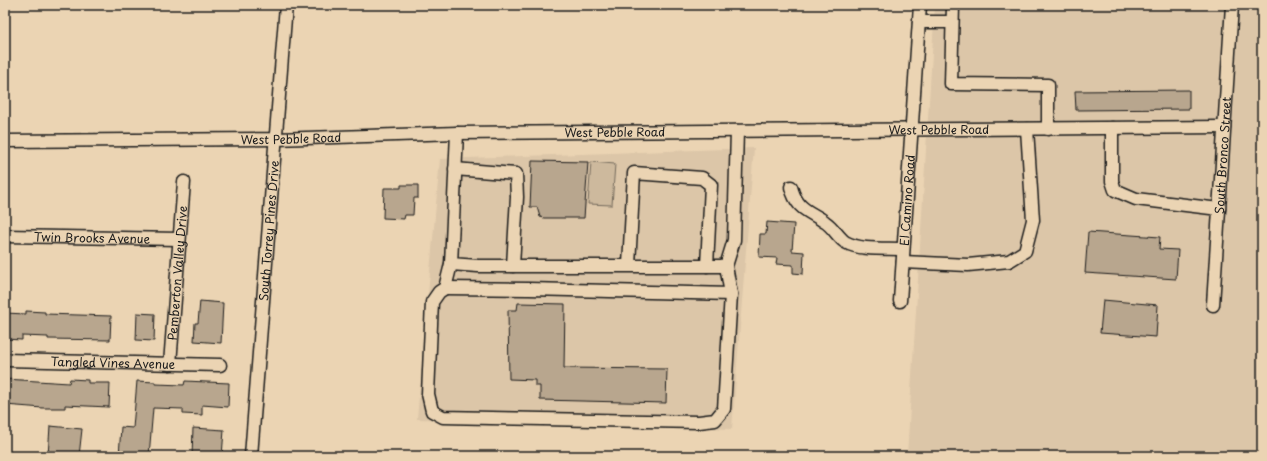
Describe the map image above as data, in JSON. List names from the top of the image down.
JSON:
{
  "streets": {
    "street": [
      "West Pebble Road",
      "South Bronco Street",
      "El Camino Road",
      "South Torrey Pines Drive",
      "Twin Brooks Avenue",
      "Pemberton Valley Drive",
      "Tangled Vines Avenue"
    ]
  },
  "crossings": [
    ["West Pebble Road", "South Bronco Street"],
    ["West Pebble Road", "El Camino Road"],
    ["West Pebble Road", "South Torrey Pines Drive"],
    ["Twin Brooks Avenue", "Pemberton Valley Drive"],
    ["Pemberton Valley Drive", "Tangled Vines Avenue"]
  ]
}
